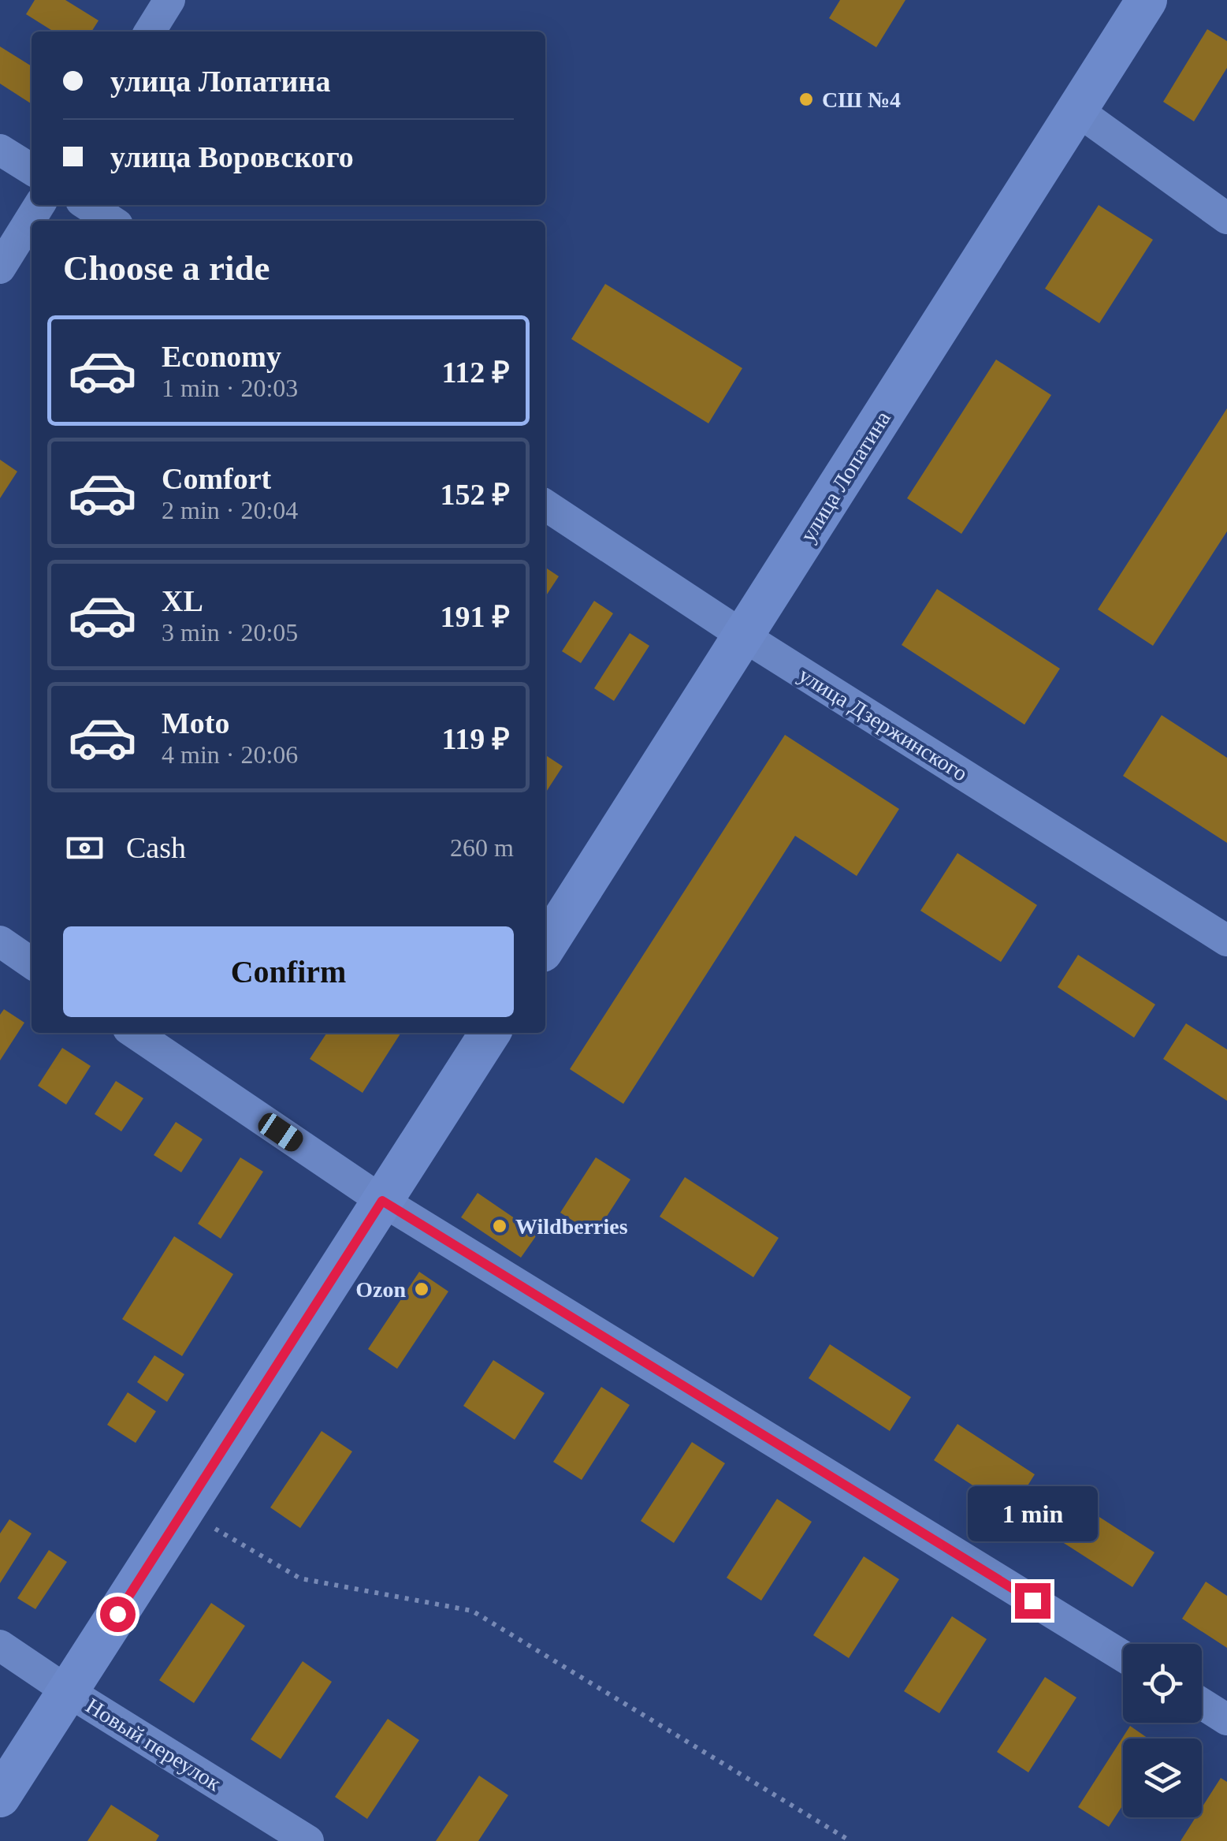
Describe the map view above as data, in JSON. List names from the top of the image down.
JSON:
{
  "streets": {
    "main road": ["улица Лопатина"],
    "street": ["улица Дзержинского", "Новый переулок"]
  },
  "crossings": [
    ["улица Лопатина", "улица Дзержинского"]
  ],
  "places": ["СШ №4", "Wildberries", "Ozon"],
  "page": {
    "banner": ["улица Лопатина", "улица Воровского"],
    "heading": "Choose a ride",
    "list": [
      {
        "name": "Economy",
        "note": "1 min · 20:03",
        "value": "112 ₽"
      },
      {
        "name": "Comfort",
        "note": "2 min · 20:04",
        "value": "152 ₽"
      },
      {
        "name": "XL",
        "note": "3 min · 20:05",
        "value": "191 ₽"
      },
      {
        "name": "Moto",
        "note": "4 min · 20:06",
        "value": "119 ₽"
      }
    ],
    "pay": ["Cash", "260 m"],
    "buttons": "Confirm",
    "bubble": "1 min"
  }
}
